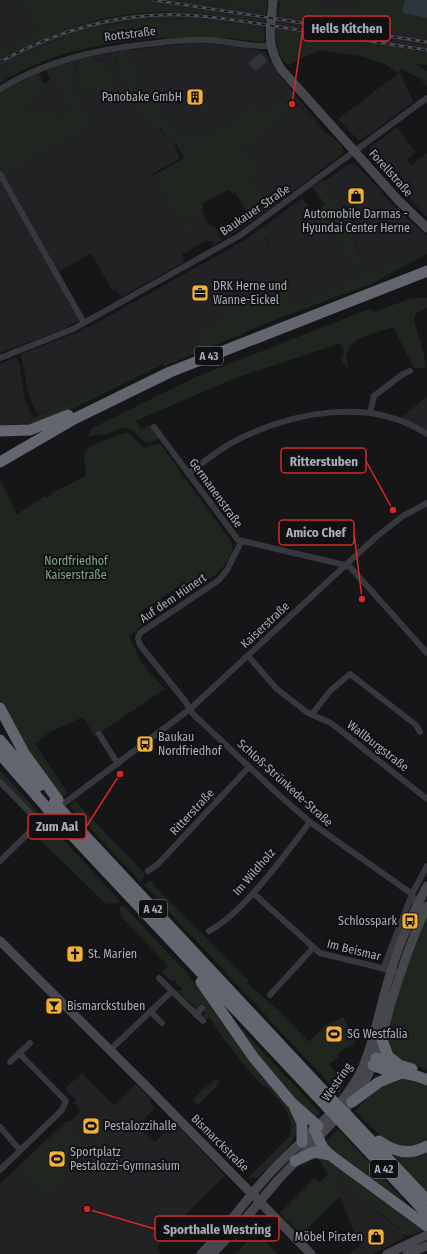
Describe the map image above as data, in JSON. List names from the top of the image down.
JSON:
{
  "streets": {
    "highway": ["A 43", "A 42"],
    "main road": ["Forellstraße", "Westring", "Bismarckstraße"],
    "street": [
      "Rottstraße",
      "Baukauer Straße",
      "Germanenstraße",
      "Auf dem Hünert",
      "Kaiserstraße",
      "Wallburgstraße",
      "Schloß-Strünkede-Straße",
      "Ritterstraße",
      "Im Wildholz",
      "Im Beismar"
    ]
  },
  "crossings": [
    ["Forellstraße", "Baukauer Straße"],
    ["Germanenstraße", "Auf dem Hünert"],
    ["Germanenstraße", "Kaiserstraße"],
    ["Auf dem Hünert", "Kaiserstraße"],
    ["Auf dem Hünert", "Schloß-Strünkede-Straße"],
    ["Kaiserstraße", "Wallburgstraße"],
    ["Kaiserstraße", "Schloß-Strünkede-Straße"],
    ["Schloß-Strünkede-Straße", "Ritterstraße"],
    ["Schloß-Strünkede-Straße", "Im Wildholz"],
    ["Schloß-Strünkede-Straße", "Westring"],
    ["Im Wildholz", "Im Beismar"],
    ["Im Beismar", "Westring"],
    ["Westring", "Bismarckstraße"]
  ],
  "parks": ["Nordfriedhof Kaiserstraße"],
  "places": {
    "building": ["Panobake GmbH"],
    "other": [
      "Hells Kitchen",
      "Ritterstuben",
      "Amico Chef",
      "Zum Aal",
      "Sporthalle Westring"
    ],
    "shop": ["Automobile Darmas - Hyundai Center Herne", "Möbel Piraten"],
    "office": ["DRK Herne und Wanne-Eickel"],
    "bus stop": ["Baukau Nordfriedhof", "Schlosspark"],
    "church": ["St. Marien"],
    "bar": ["Bismarckstuben"],
    "sports": ["SG Westfalia", "Pestalozzihalle", "Sportplatz Pestalozzi-Gymnasium"]
  }
}
